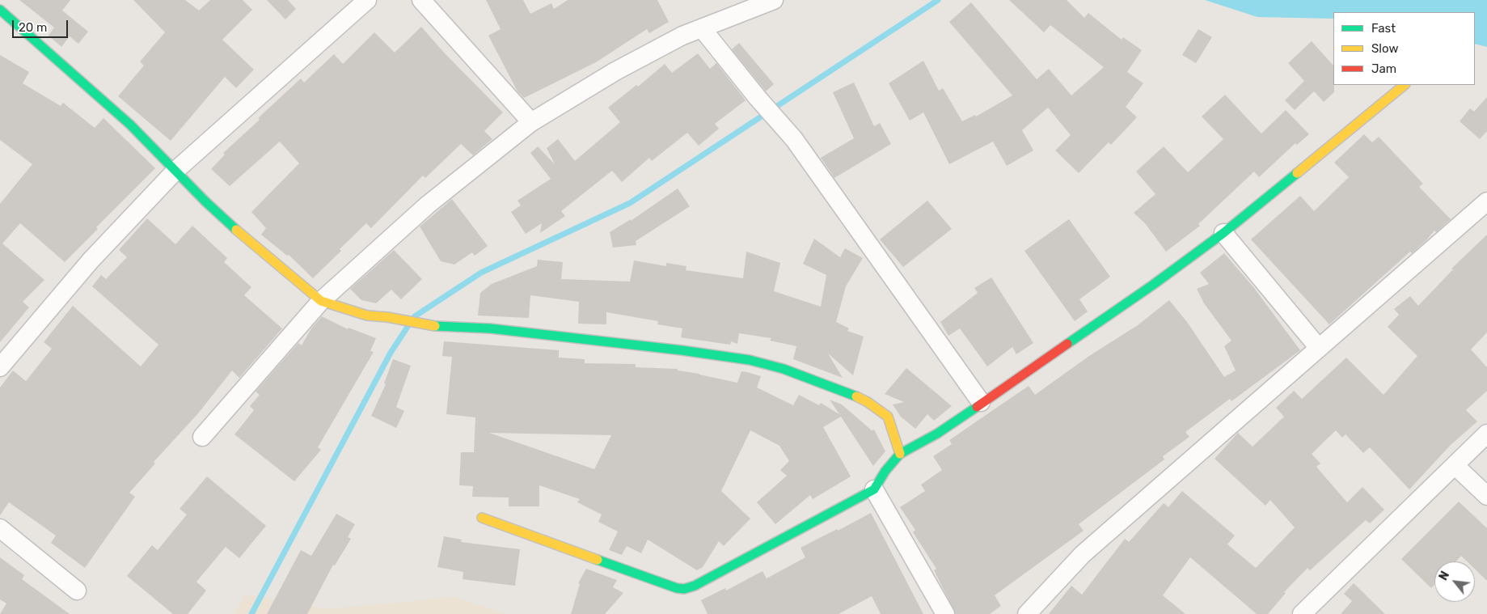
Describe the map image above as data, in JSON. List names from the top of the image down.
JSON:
{
  "legend": ["Fast", "Slow", "Jam"],
  "scale_bar": "20 m",
  "north": "top left"
}
